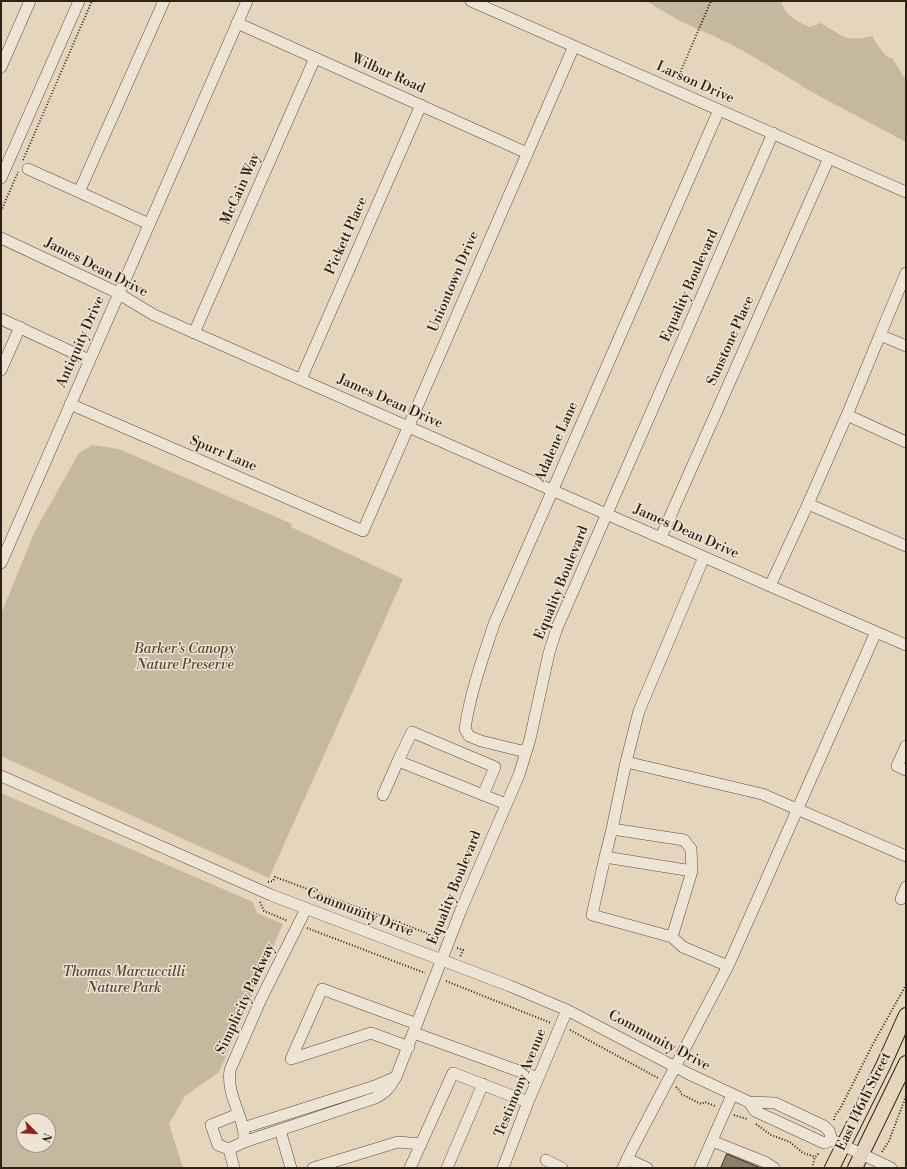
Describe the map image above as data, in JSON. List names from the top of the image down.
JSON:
{
  "streets": {
    "main road": ["East 146th Street"],
    "street": [
      "Wilbur Road",
      "Larson Drive",
      "McCain Way",
      "Pickett Place",
      "James Dean Drive",
      "Uniontown Drive",
      "Equality Boulevard",
      "Sunstone Place",
      "Antiquity Drive",
      "Adalene Lane",
      "Spurr Lane",
      "Community Drive",
      "Simplicity Parkway",
      "Testimony Avenue"
    ]
  },
  "crossings": [
    ["Wilbur Road", "McCain Way"],
    ["Wilbur Road", "Pickett Place"],
    ["Wilbur Road", "Uniontown Drive"],
    ["Wilbur Road", "Antiquity Drive"],
    ["Larson Drive", "Uniontown Drive"],
    ["Larson Drive", "Equality Boulevard"],
    ["Larson Drive", "Sunstone Place"],
    ["Larson Drive", "Adalene Lane"],
    ["McCain Way", "James Dean Drive"],
    ["Pickett Place", "James Dean Drive"],
    ["James Dean Drive", "Uniontown Drive"],
    ["James Dean Drive", "Equality Boulevard"],
    ["James Dean Drive", "Sunstone Place"],
    ["James Dean Drive", "Antiquity Drive"],
    ["James Dean Drive", "Adalene Lane"],
    ["Uniontown Drive", "Spurr Lane"],
    ["Equality Boulevard", "Adalene Lane"],
    ["Equality Boulevard", "Community Drive"],
    ["Antiquity Drive", "Spurr Lane"],
    ["Community Drive", "Simplicity Parkway"],
    ["Community Drive", "Testimony Avenue"],
    ["Community Drive", "East 146th Street"]
  ],
  "parks": ["Barker's Canopy Nature Preserve", "Thomas Marcuccilli Nature Park"],
  "north": "bottom right"
}
